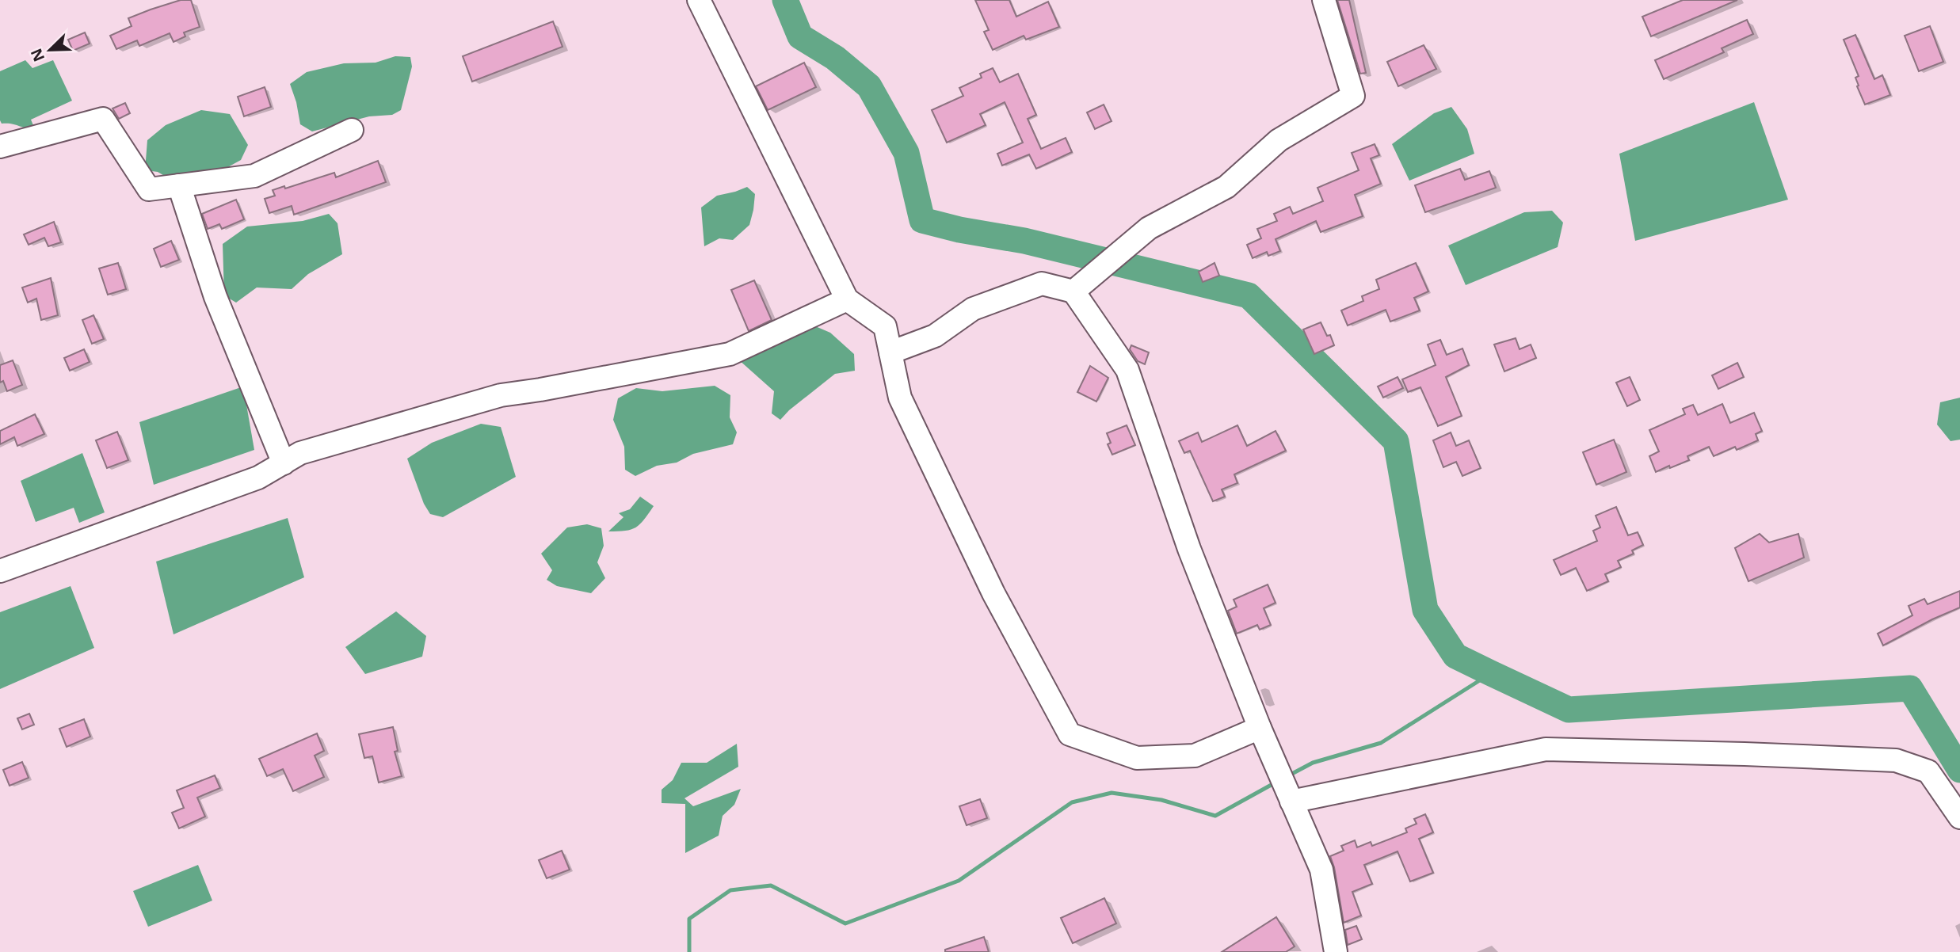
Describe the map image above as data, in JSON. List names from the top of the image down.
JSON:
{
  "north": "bottom left"
}
